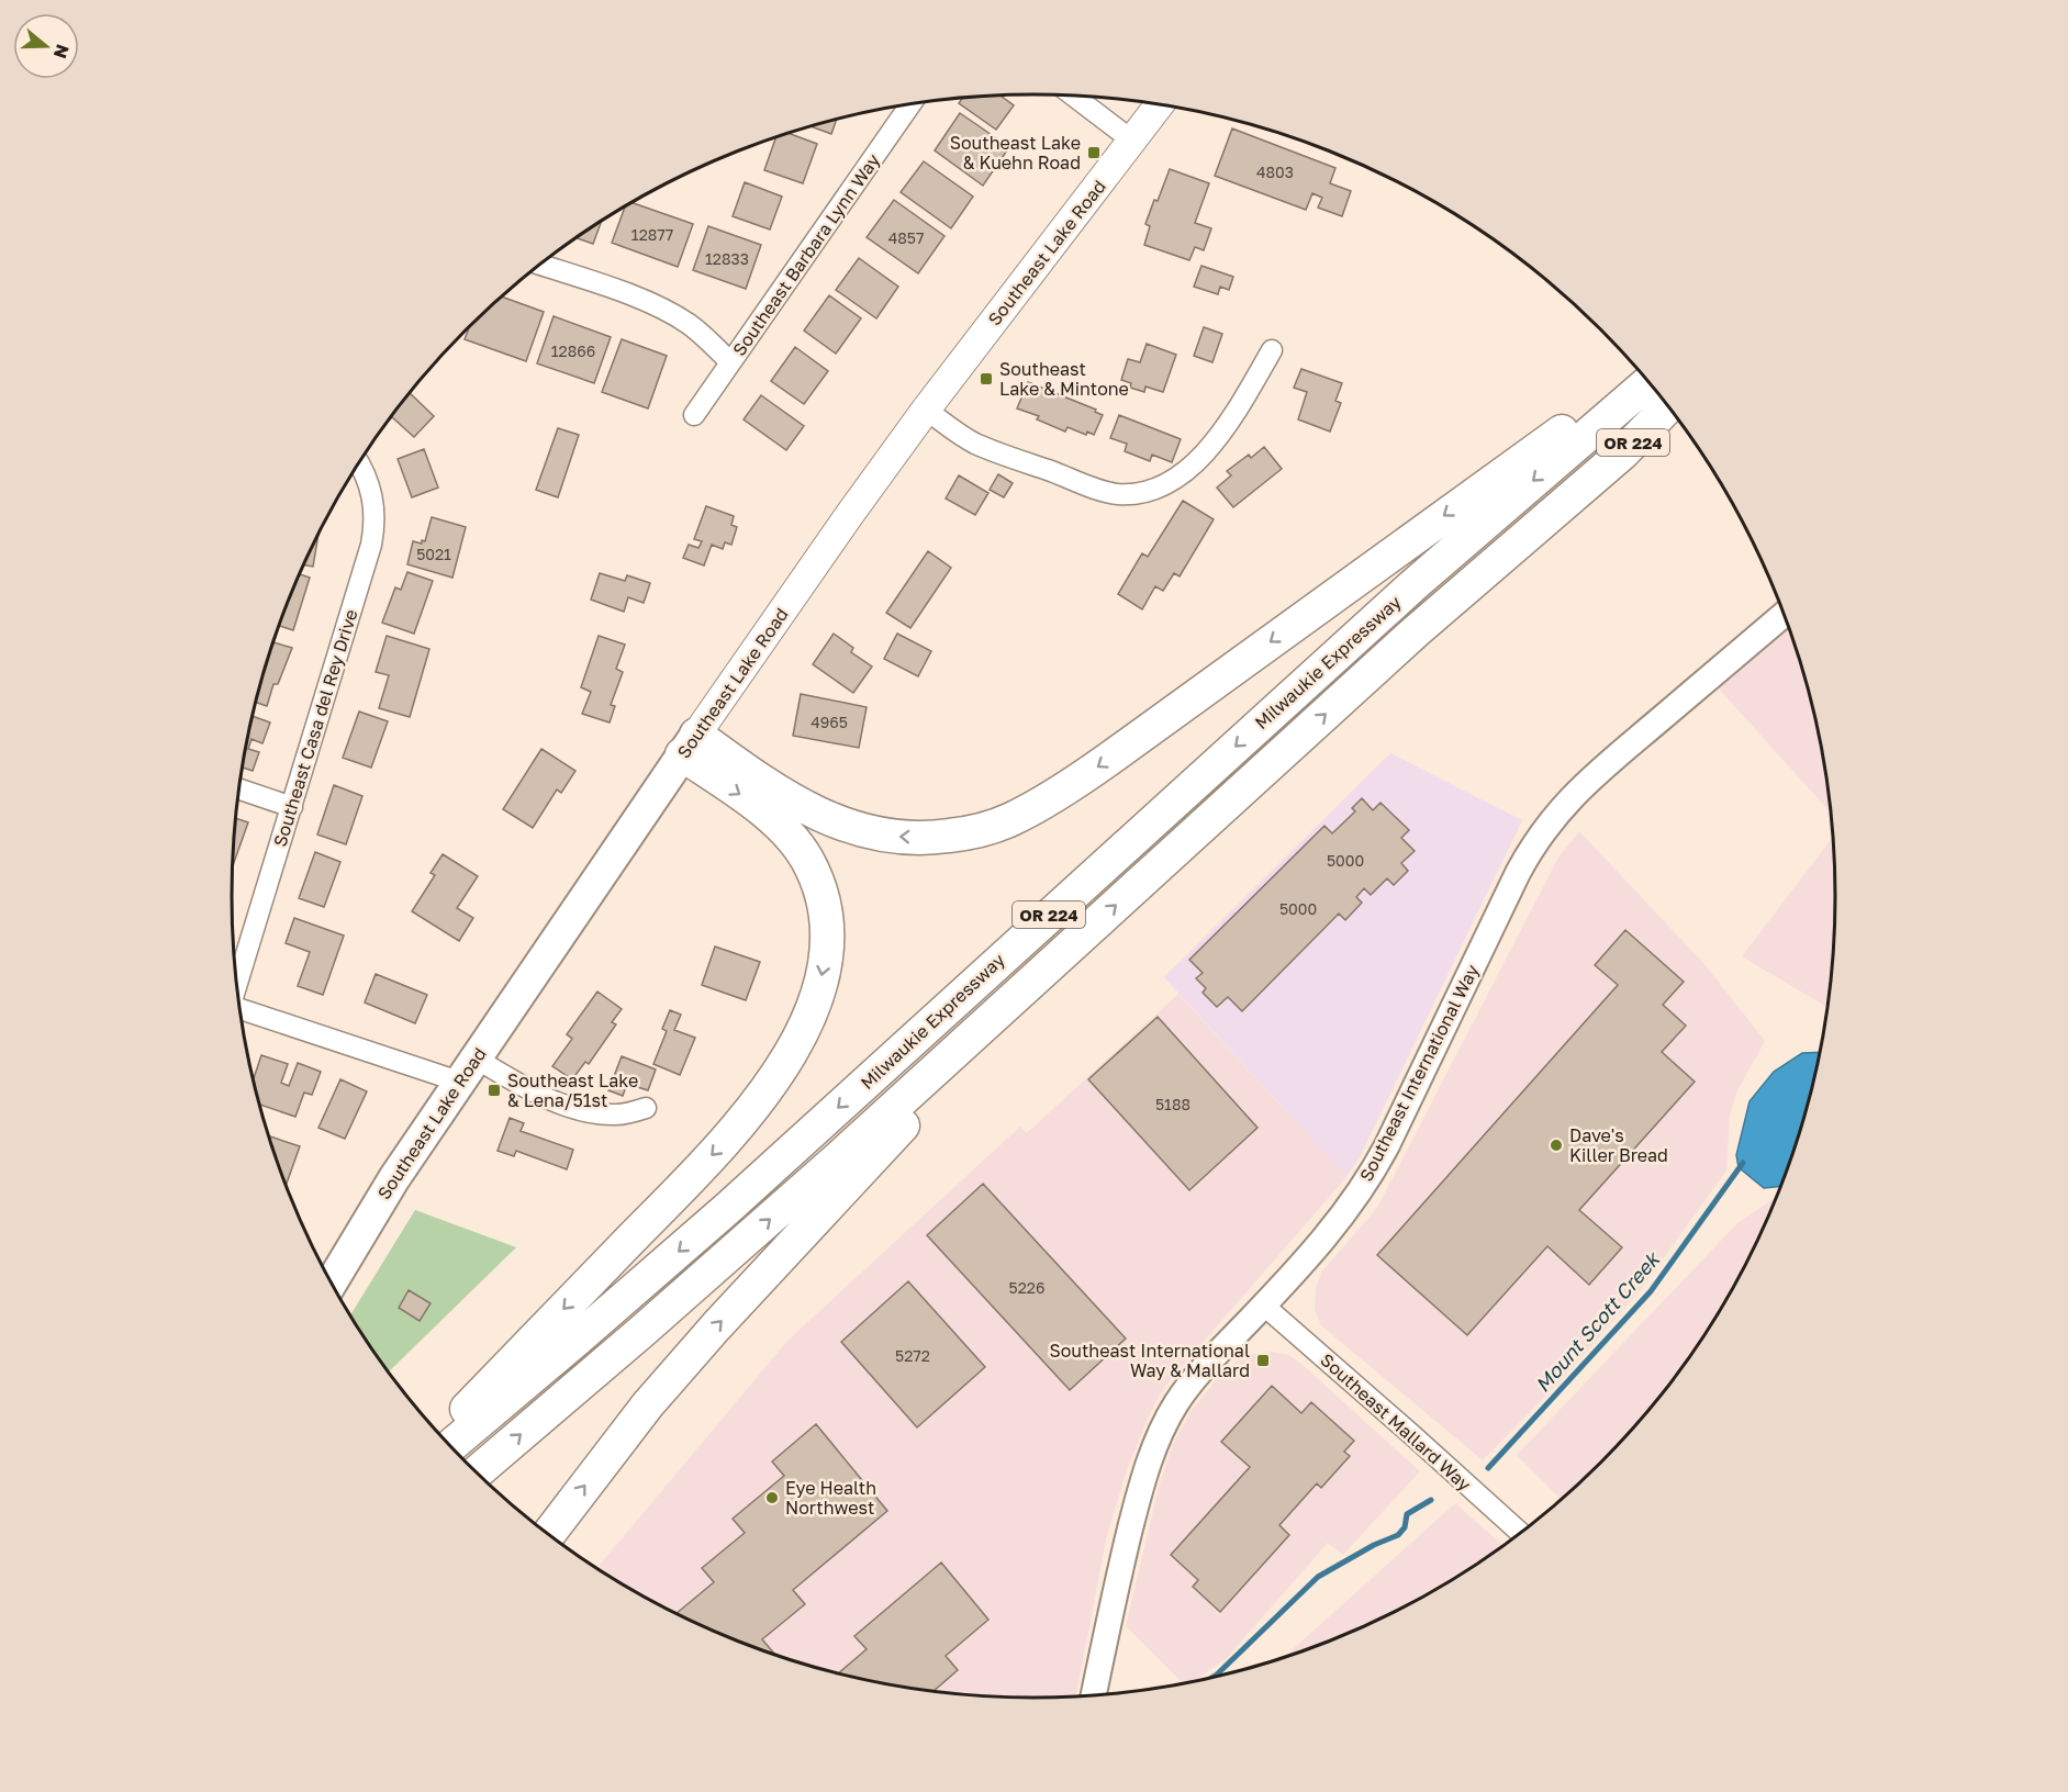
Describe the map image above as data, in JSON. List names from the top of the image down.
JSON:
{
  "streets": {
    "highway": ["OR 224", "Milwaukie Expressway"],
    "main road": ["Southeast Lake Road"],
    "street": [
      "Southeast Barbara Lynn Way",
      "Southeast Casa del Rey Drive",
      "Southeast International Way",
      "Southeast Mallard Way"
    ]
  },
  "crossings": [
    ["Southeast International Way", "Southeast Mallard Way"]
  ],
  "water": ["Mount Scott Creek"],
  "places": {
    "transit": [
      "Southeast Lake & Kuehn Road",
      "Southeast Lake & Mintone",
      "Southeast Lake & Lena/51st",
      "Southeast International Way & Mallard"
    ],
    "other": ["Dave's Killer Bread", "Eye Health Northwest"]
  },
  "house_numbers": [
    "4803",
    "12877",
    "4857",
    "12833",
    "12866",
    "5021",
    "4965",
    "5000",
    "5000",
    "5188",
    "5226",
    "5272"
  ],
  "north": "right"
}
